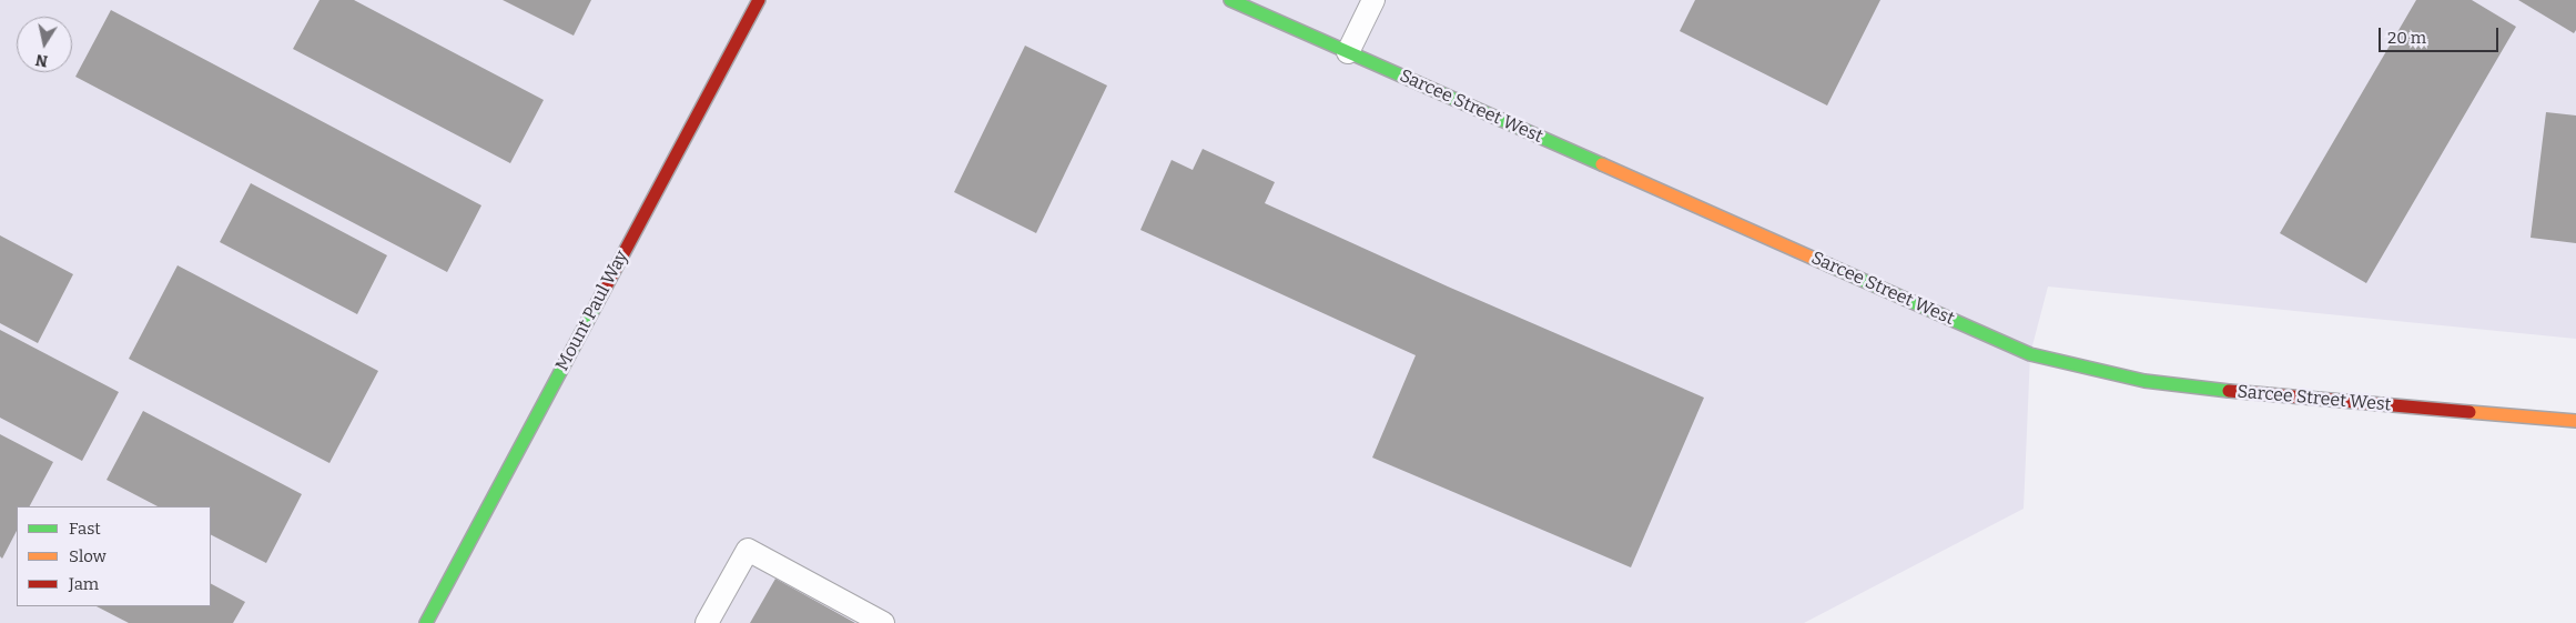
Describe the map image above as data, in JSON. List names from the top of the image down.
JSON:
{
  "streets": {
    "street": ["Sarcee Street West", "Mount Paul Way"]
  },
  "legend": ["Fast", "Slow", "Jam"],
  "scale_bar": "20 m",
  "north": "bottom"
}
